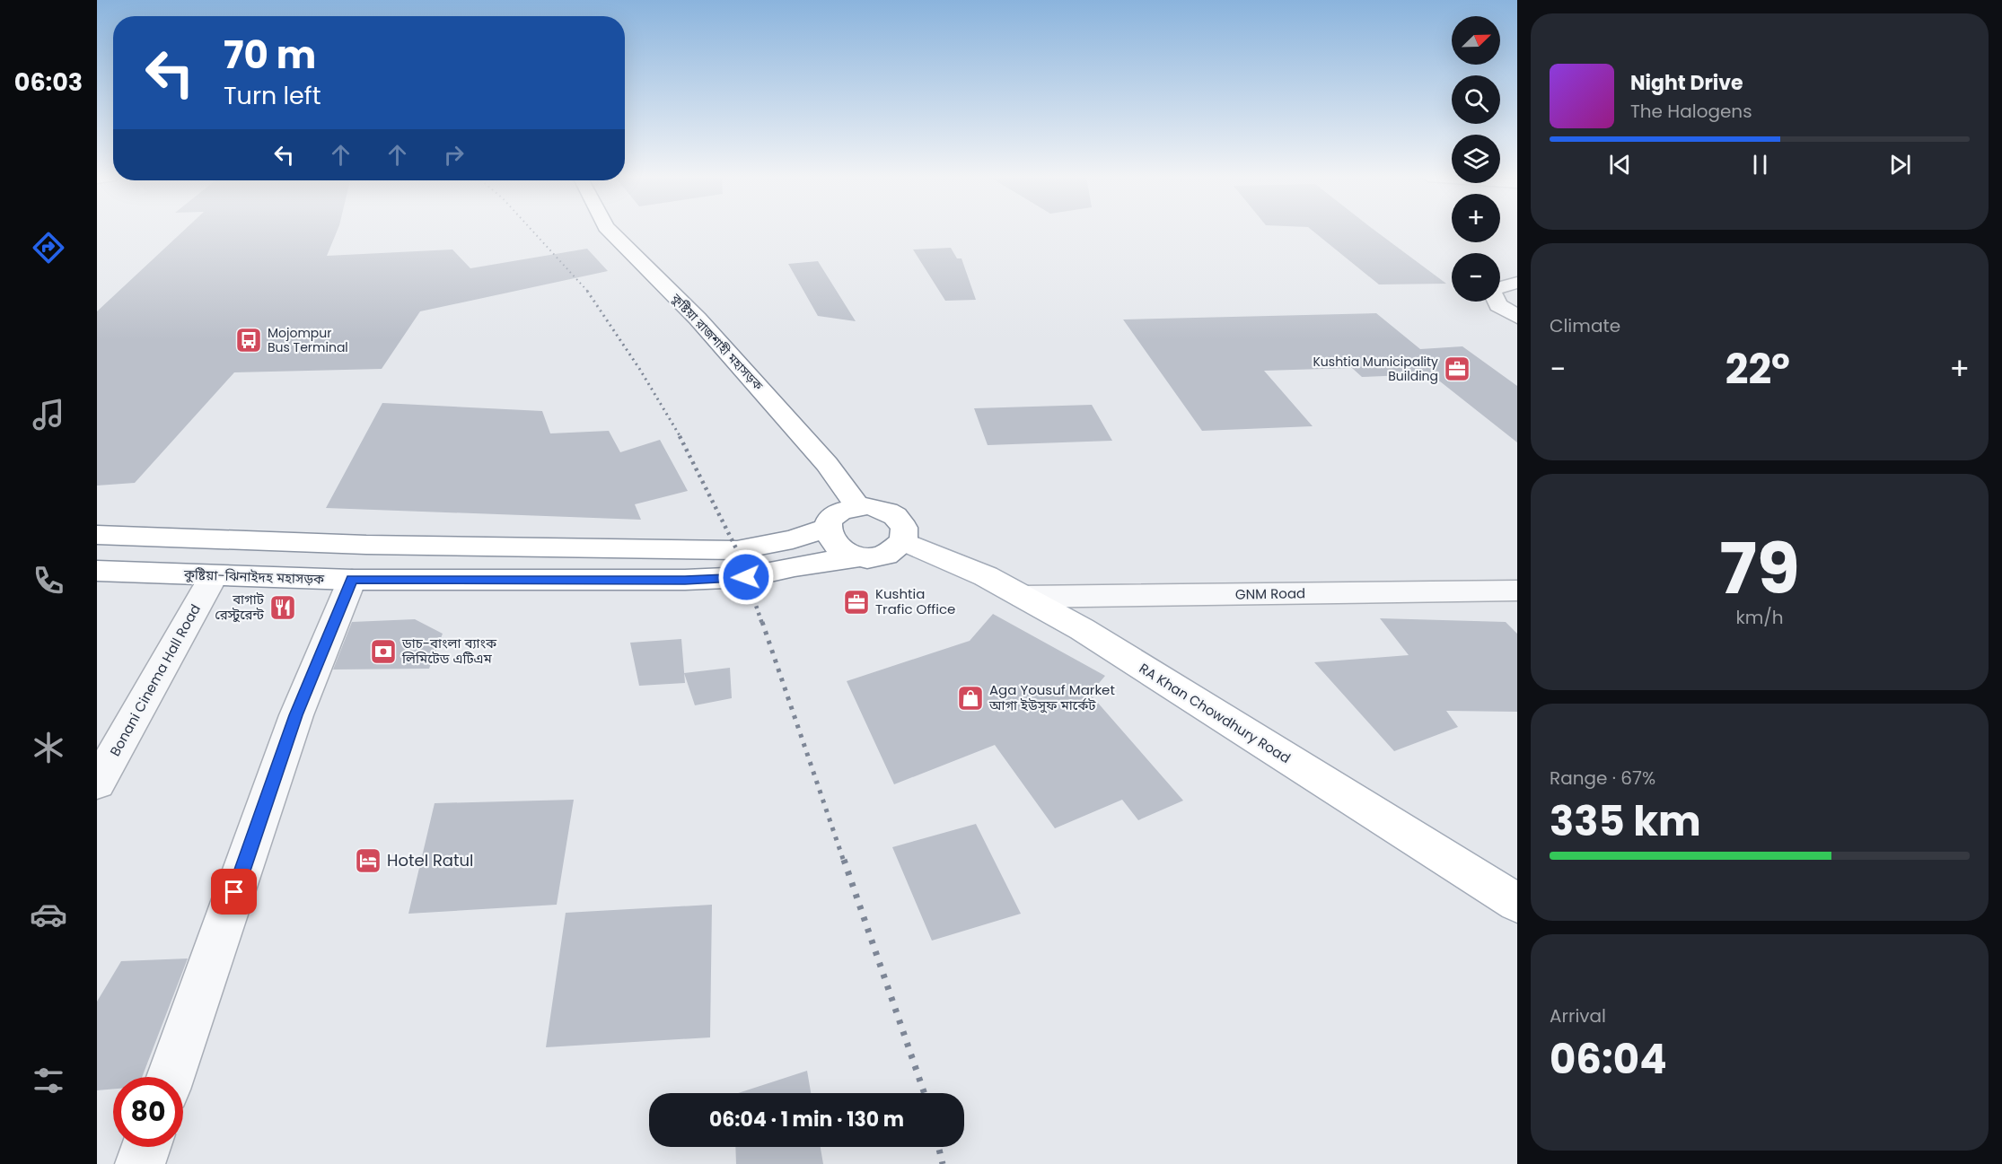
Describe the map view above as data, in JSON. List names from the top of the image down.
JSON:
{
  "streets": {
    "main road": ["কুষ্টিয়া রাজশাহী মহাসড়ক", "কুষ্টিয়া-ঝিনাইদহ মহাসড়ক", "RA Khan Chowdhury Road"],
    "street": ["GNM Road", "Bonani Cinema Hall Road"]
  },
  "crossings": [
    ["কুষ্টিয়া রাজশাহী মহাসড়ক", "কুষ্টিয়া-ঝিনাইদহ মহাসড়ক"],
    ["কুষ্টিয়া রাজশাহী মহাসড়ক", "RA Khan Chowdhury Road"],
    ["কুষ্টিয়া-ঝিনাইদহ মহাসড়ক", "Bonani Cinema Hall Road"],
    ["কুষ্টিয়া-ঝিনাইদহ মহাসড়ক", "RA Khan Chowdhury Road"],
    ["GNM Road", "RA Khan Chowdhury Road"]
  ],
  "places": {
    "bus stop": ["Mojompur Bus Terminal"],
    "office": ["Kushtia Municipality Building", "Kushtia Trafic Office"],
    "restaurant": ["বাগাট রেস্টুরেন্ট"],
    "bank": ["ডাচ-বাংলা ব্যাংক লিমিটেড এটিএম"],
    "shop": ["Aga Yousuf Market আগা ইউসুফ মার্কেট"],
    "hotel": ["Hotel Ratul"]
  },
  "north": "top right",
  "page": {
    "tabs": "06:03",
    "map_buttons": ["+", "−"],
    "turn": ["70 m", "Turn left"],
    "song": ["Night Drive", "The Halogens"],
    "tile": [
      "Climate",
      ["79", "km/h"],
      ["Range · 67%", "335 km"],
      ["Arrival", "06:04"]
    ],
    "heat": ["−", "22°", "+"],
    "limit": "80",
    "trip": "06:04 · 1 min · 130 m"
  }
}
